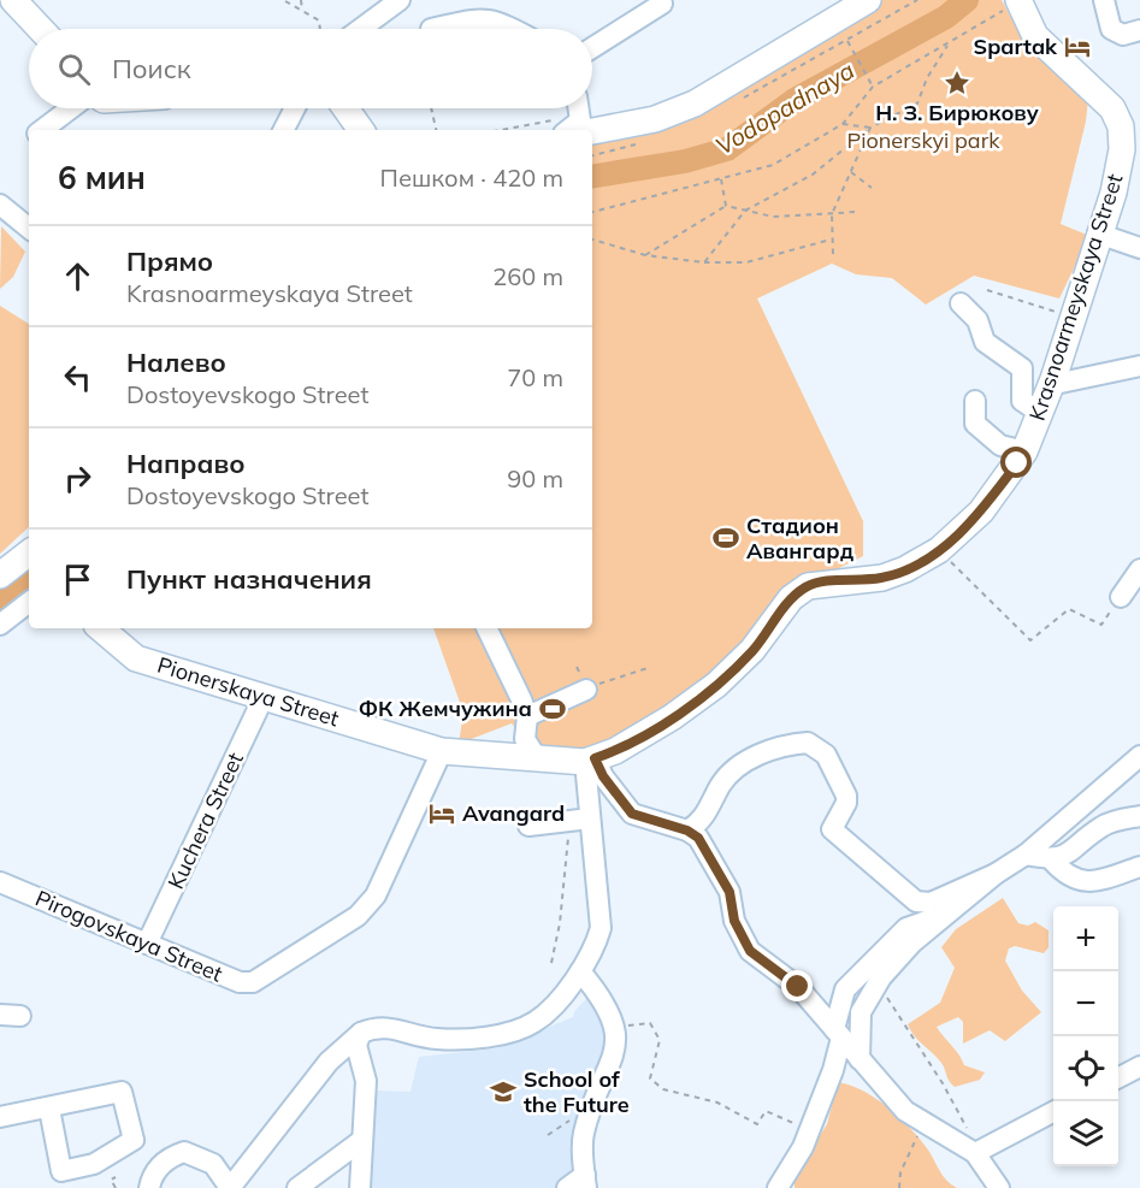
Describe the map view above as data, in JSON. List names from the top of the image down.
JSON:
{
  "streets": {
    "main road": ["Krasnoarmeyskaya Street", "Pionerskaya Street"],
    "street": ["Kuchera Street", "Pirogovskaya Street"]
  },
  "crossings": [
    ["Krasnoarmeyskaya Street", "Pionerskaya Street"],
    ["Pionerskaya Street", "Kuchera Street"],
    ["Pionerskaya Street", "Pirogovskaya Street"],
    ["Kuchera Street", "Pirogovskaya Street"]
  ],
  "water": ["Vodopadnaya"],
  "parks": ["Pionerskyi park"],
  "places": {
    "hotel": ["Spartak", "Avangard"],
    "place": ["Н. З. Бирюкову"],
    "sports": ["Стадион Авангард", "ФК Жемчужина"],
    "school or university": ["School of the Future"]
  },
  "page": {
    "search": "Поиск",
    "heading": ["6 мин", "Пешком · 420 m"],
    "list": [
      ["Прямо", "Krasnoarmeyskaya Street", "260 m"],
      ["Налево", "Dostoyevskogo Street", "70 m"],
      ["Направо", "Dostoyevskogo Street", "90 m"],
      "Пункт назначения"
    ],
    "map_buttons": ["+", "−"]
  }
}
